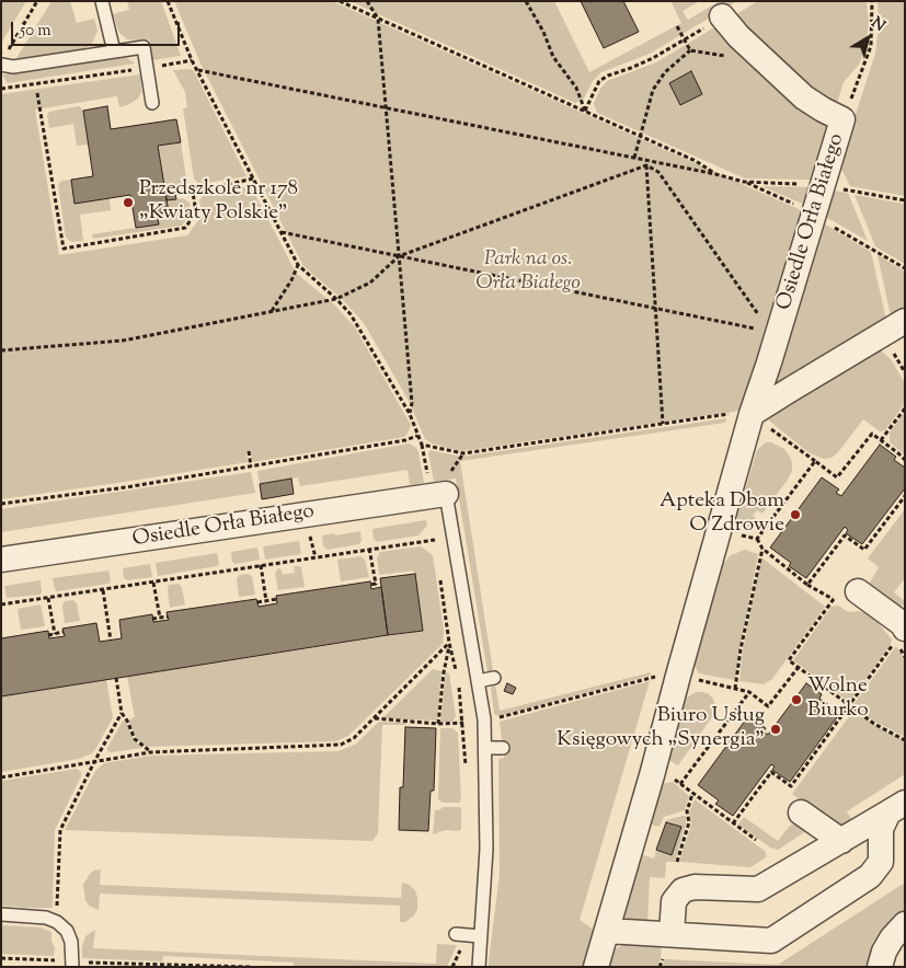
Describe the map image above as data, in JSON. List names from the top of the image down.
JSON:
{
  "streets": {
    "street": ["Osiedle Orła Białego"]
  },
  "parks": ["Park na os. Orła Białego"],
  "places": [
    "Przedszkole nr 178 „Kwiaty Polskie”",
    "Apteka Dbam O Zdrowie",
    "Wolne Biurko",
    "Biuro Usług Księgowych „Synergia”"
  ],
  "scale_bar": "50 m",
  "north": "top right"
}
